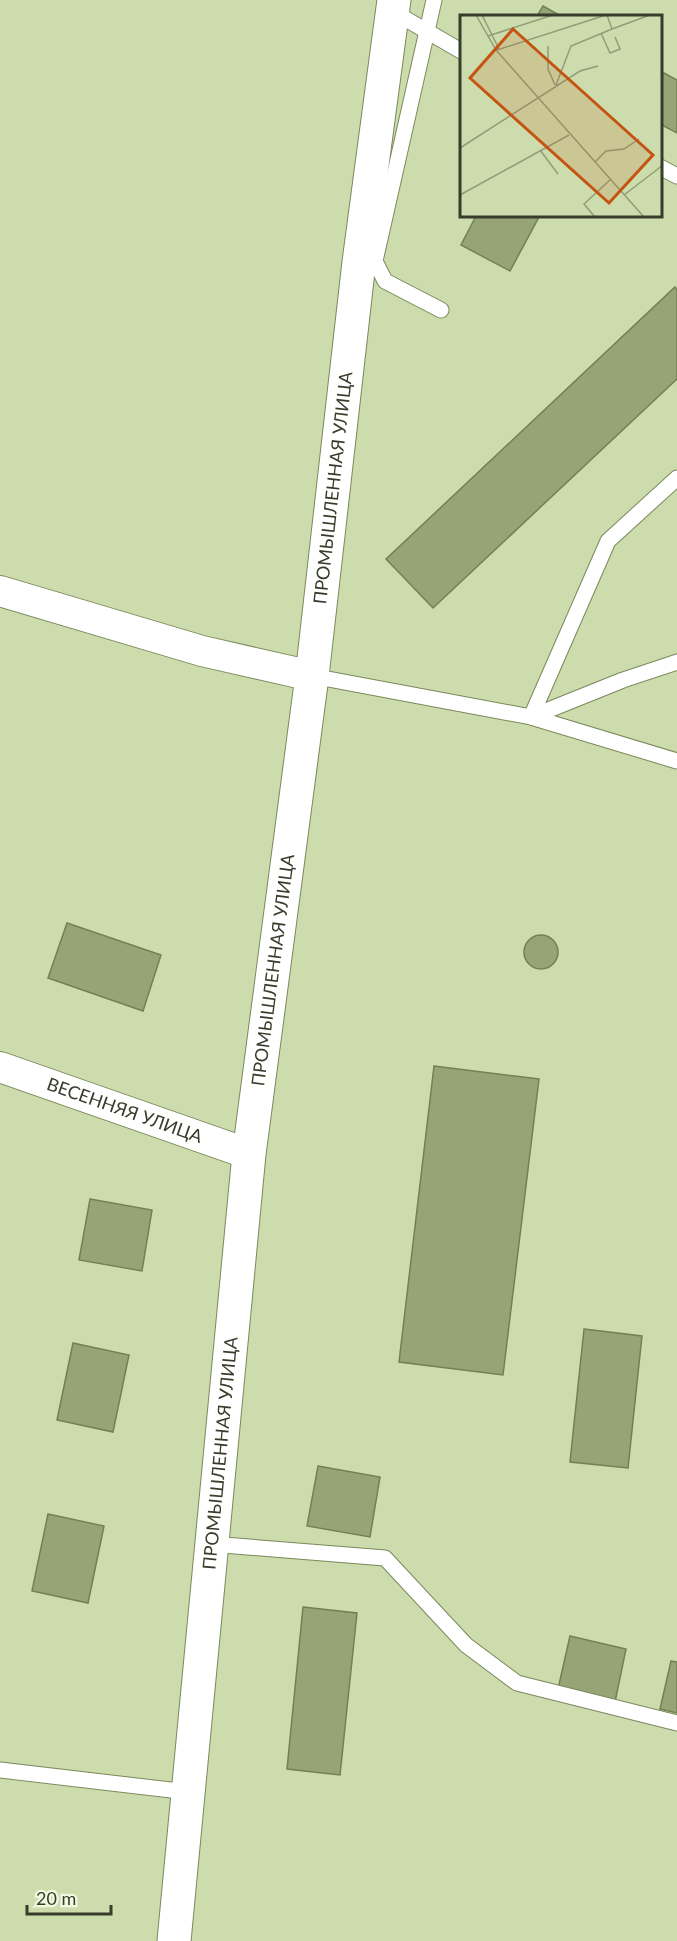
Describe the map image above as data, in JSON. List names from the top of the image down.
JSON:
{
  "streets": {
    "main road": ["ПРОМЫШЛЕННАЯ УЛИЦА"],
    "street": ["ВЕСЕННЯЯ УЛИЦА"]
  },
  "crossings": [
    ["ПРОМЫШЛЕННАЯ УЛИЦА", "ВЕСЕННЯЯ УЛИЦА"]
  ],
  "scale_bar": "20 m"
}
